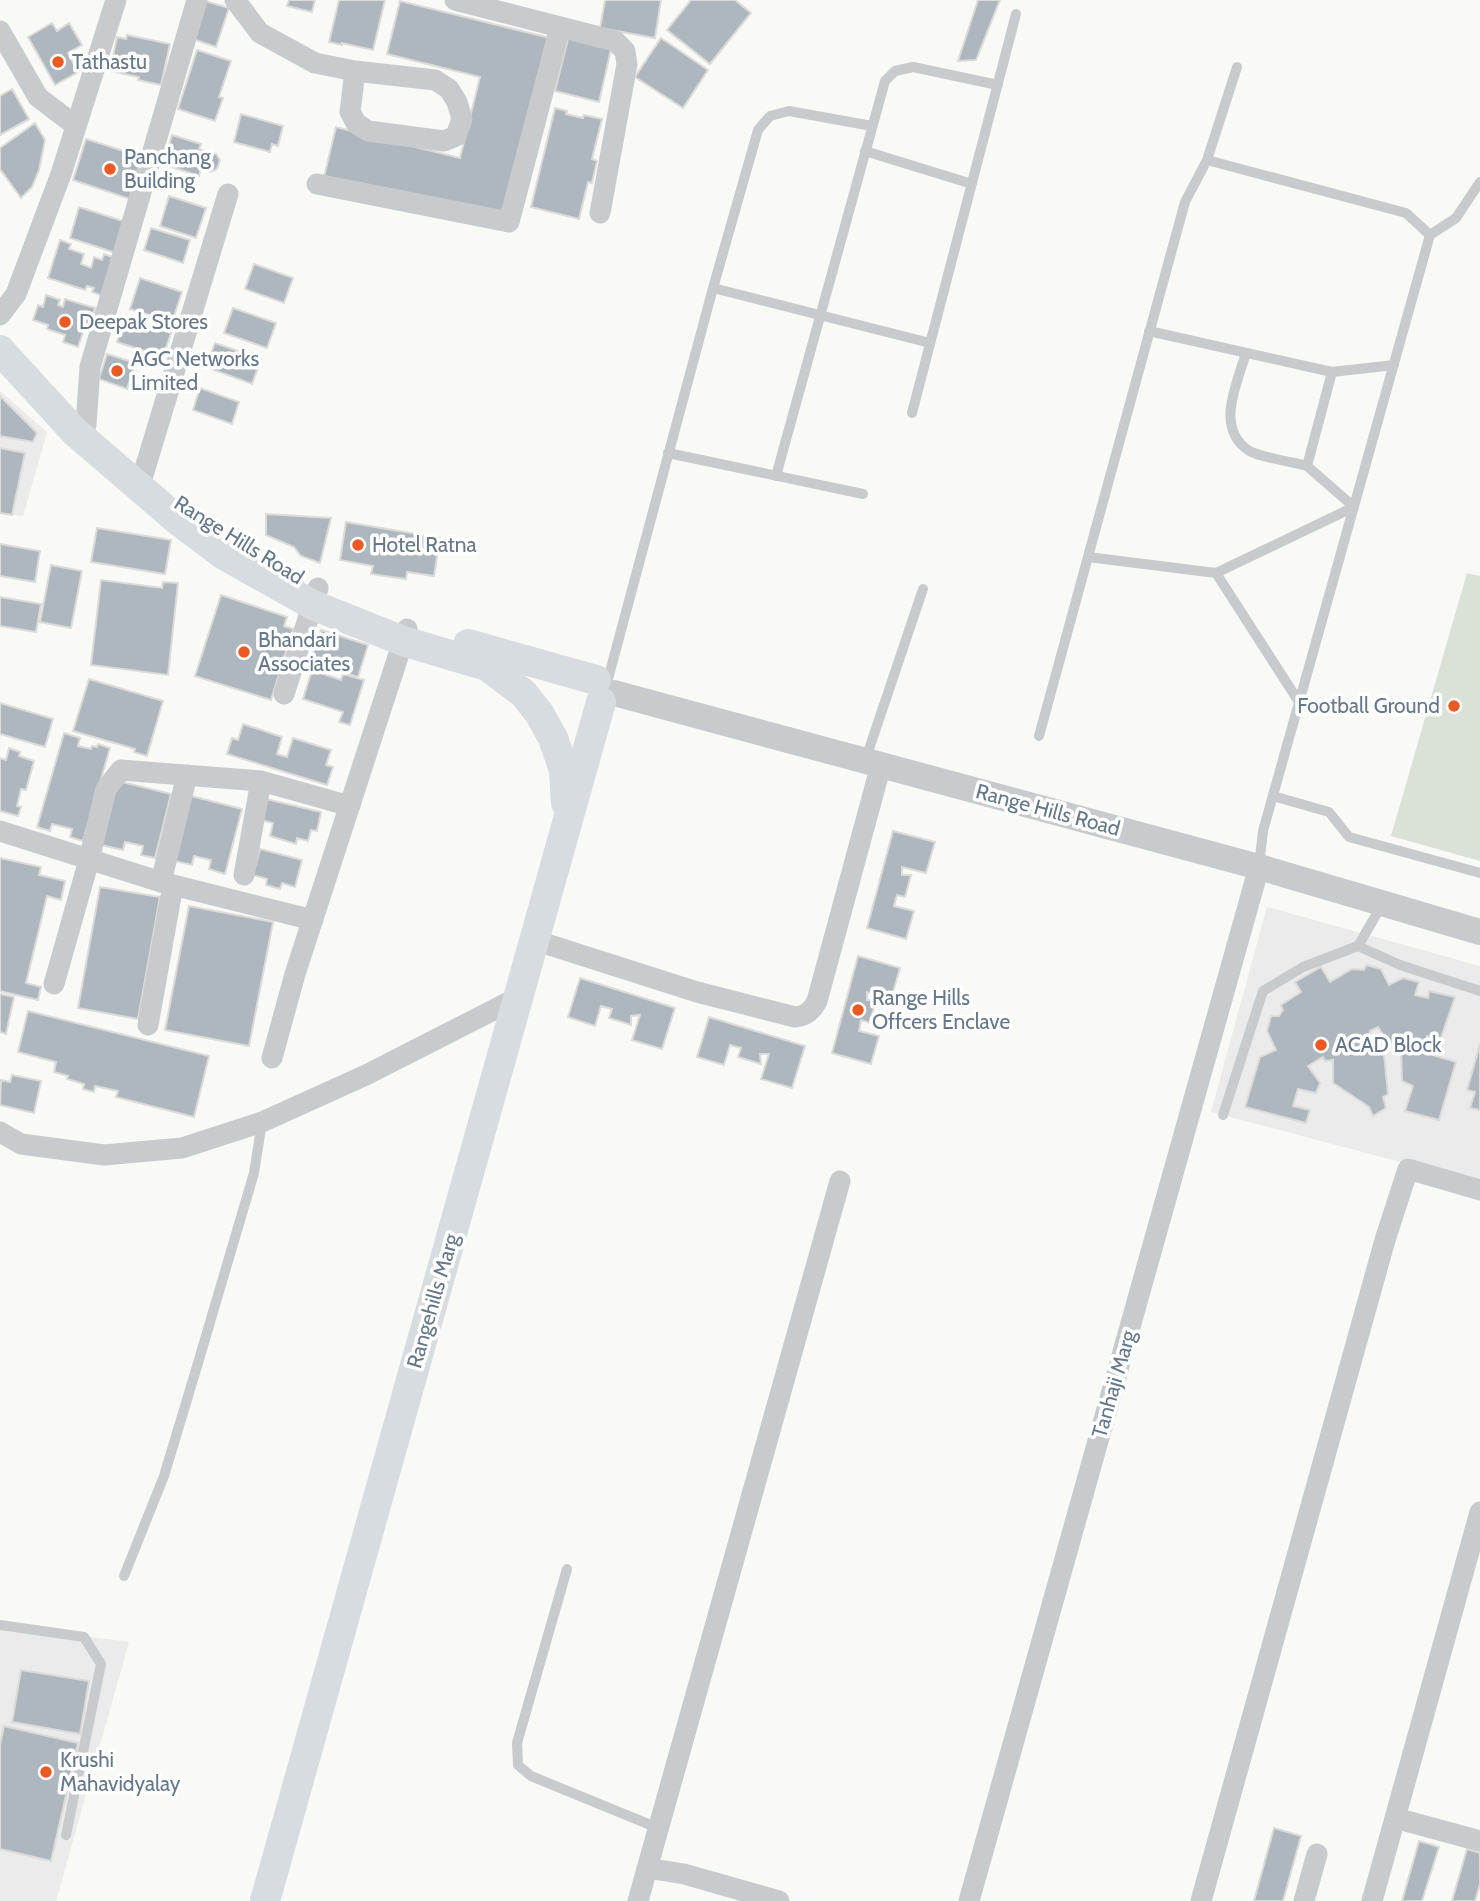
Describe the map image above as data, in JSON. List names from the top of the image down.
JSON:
{
  "streets": {
    "main road": ["Range Hills Road", "Rangehills Marg"],
    "street": ["Tanhaji Marg"]
  },
  "crossings": [
    ["Range Hills Road", "Rangehills Marg"],
    ["Range Hills Road", "Tanhaji Marg"]
  ],
  "places": [
    "Tathastu",
    "Panchang Building",
    "Deepak Stores",
    "AGC Networks Limited",
    "Hotel Ratna",
    "Bhandari Associates",
    "Football Ground",
    "Range Hills Offcers Enclave",
    "ACAD Block",
    "Krushi Mahavidyalay"
  ]
}
